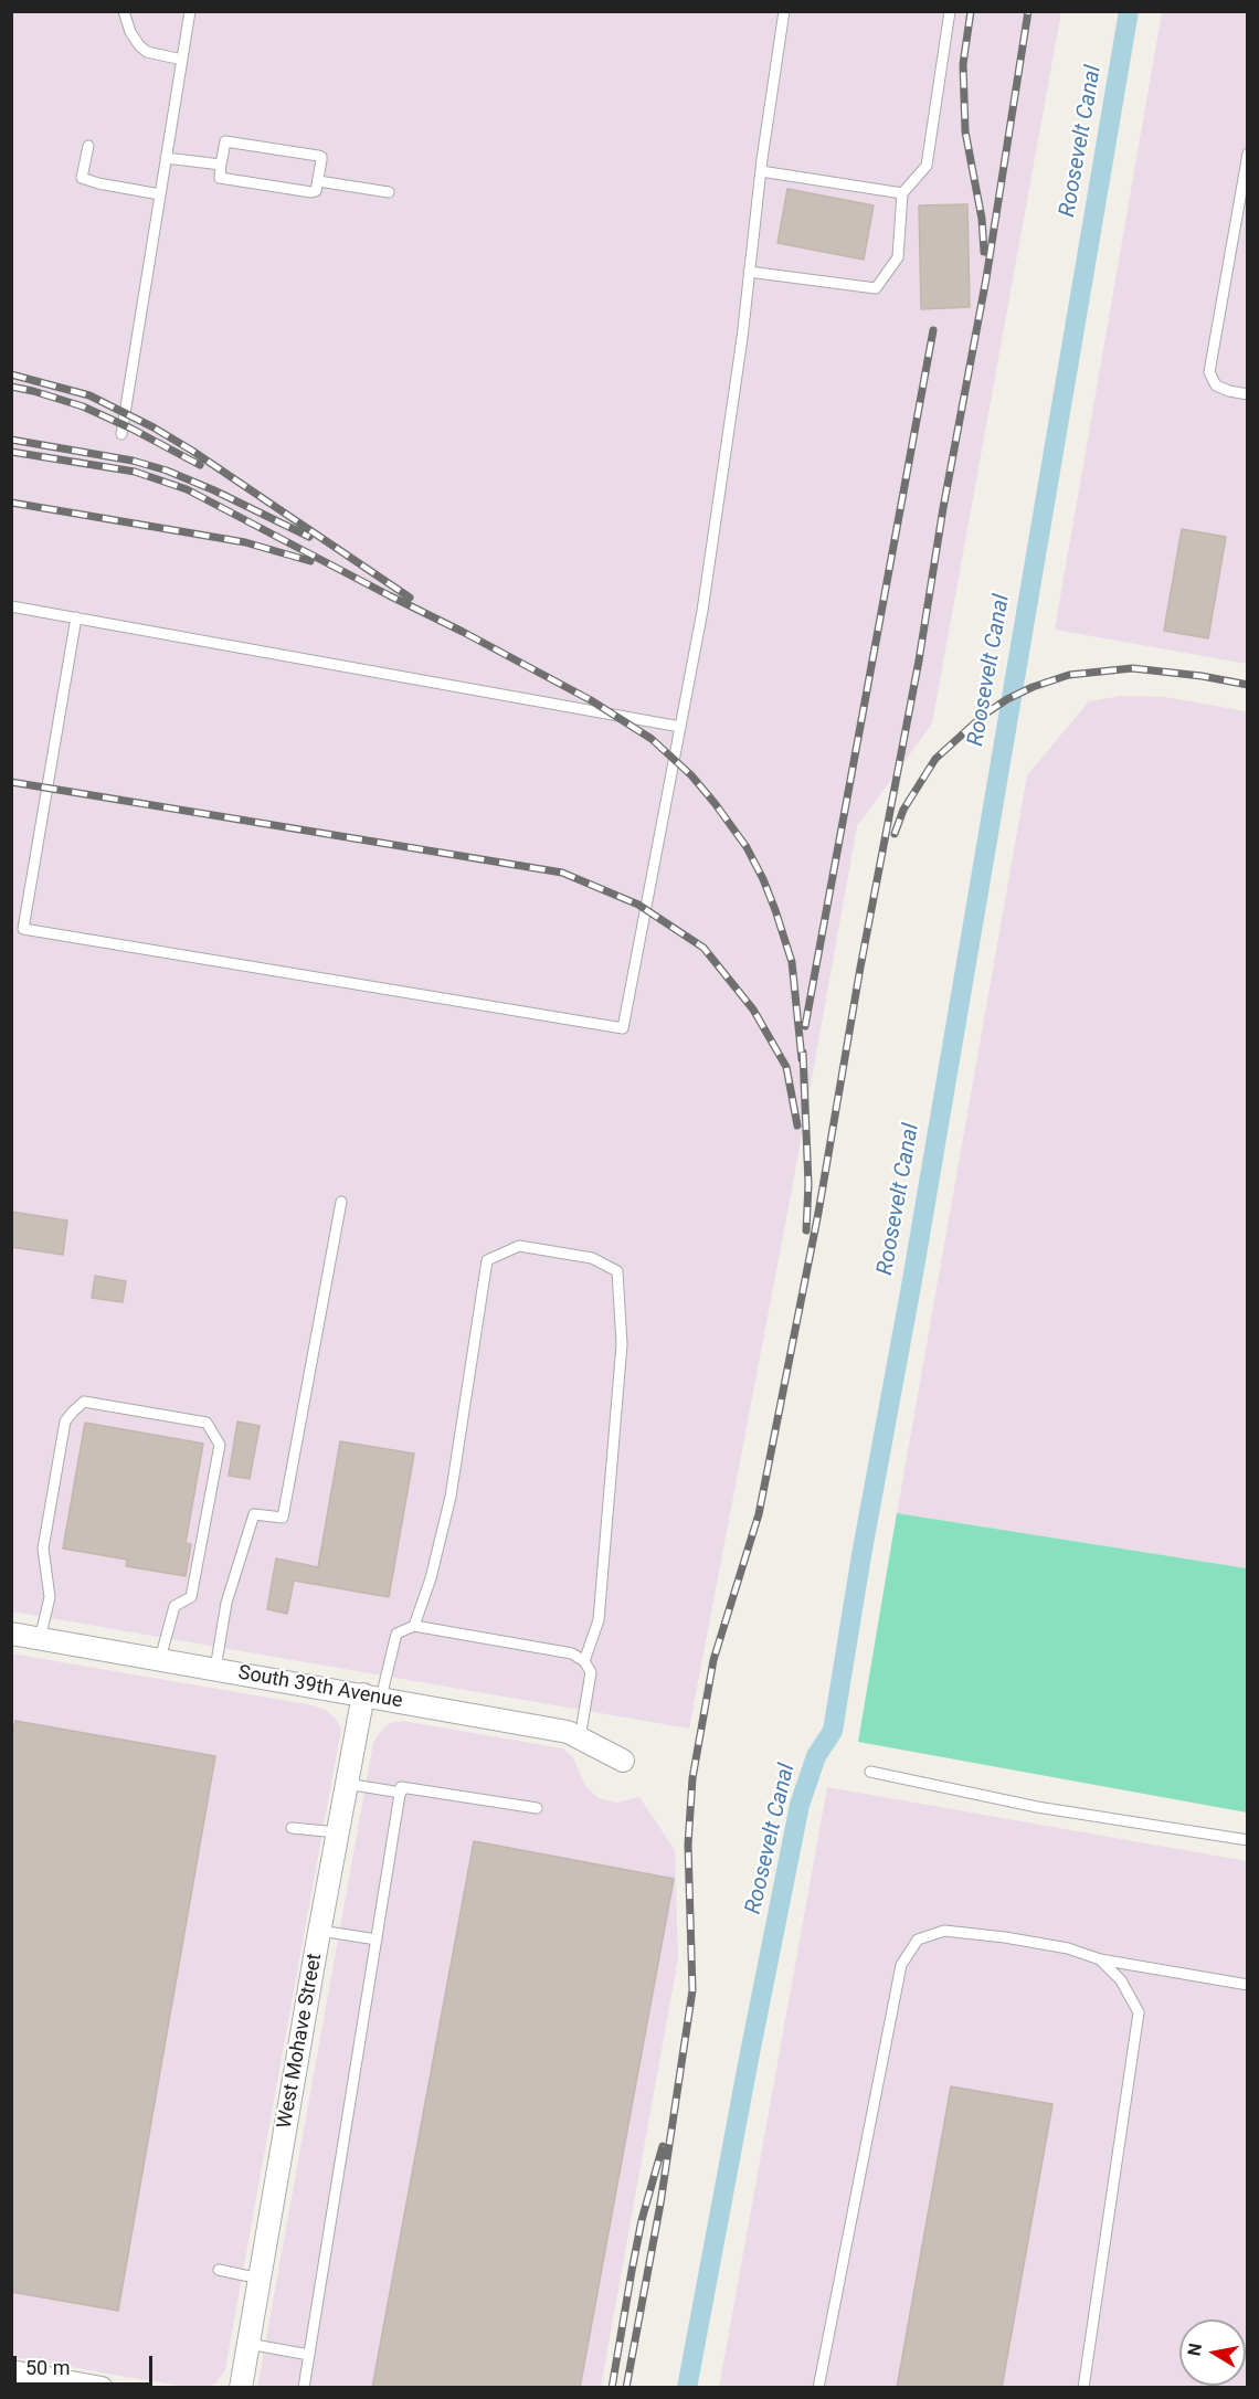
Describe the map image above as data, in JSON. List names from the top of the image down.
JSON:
{
  "streets": {
    "street": ["South 39th Avenue", "West Mohave Street"]
  },
  "crossings": [
    ["South 39th Avenue", "West Mohave Street"]
  ],
  "water": ["Roosevelt Canal"],
  "scale_bar": "50 m",
  "north": "left"
}
